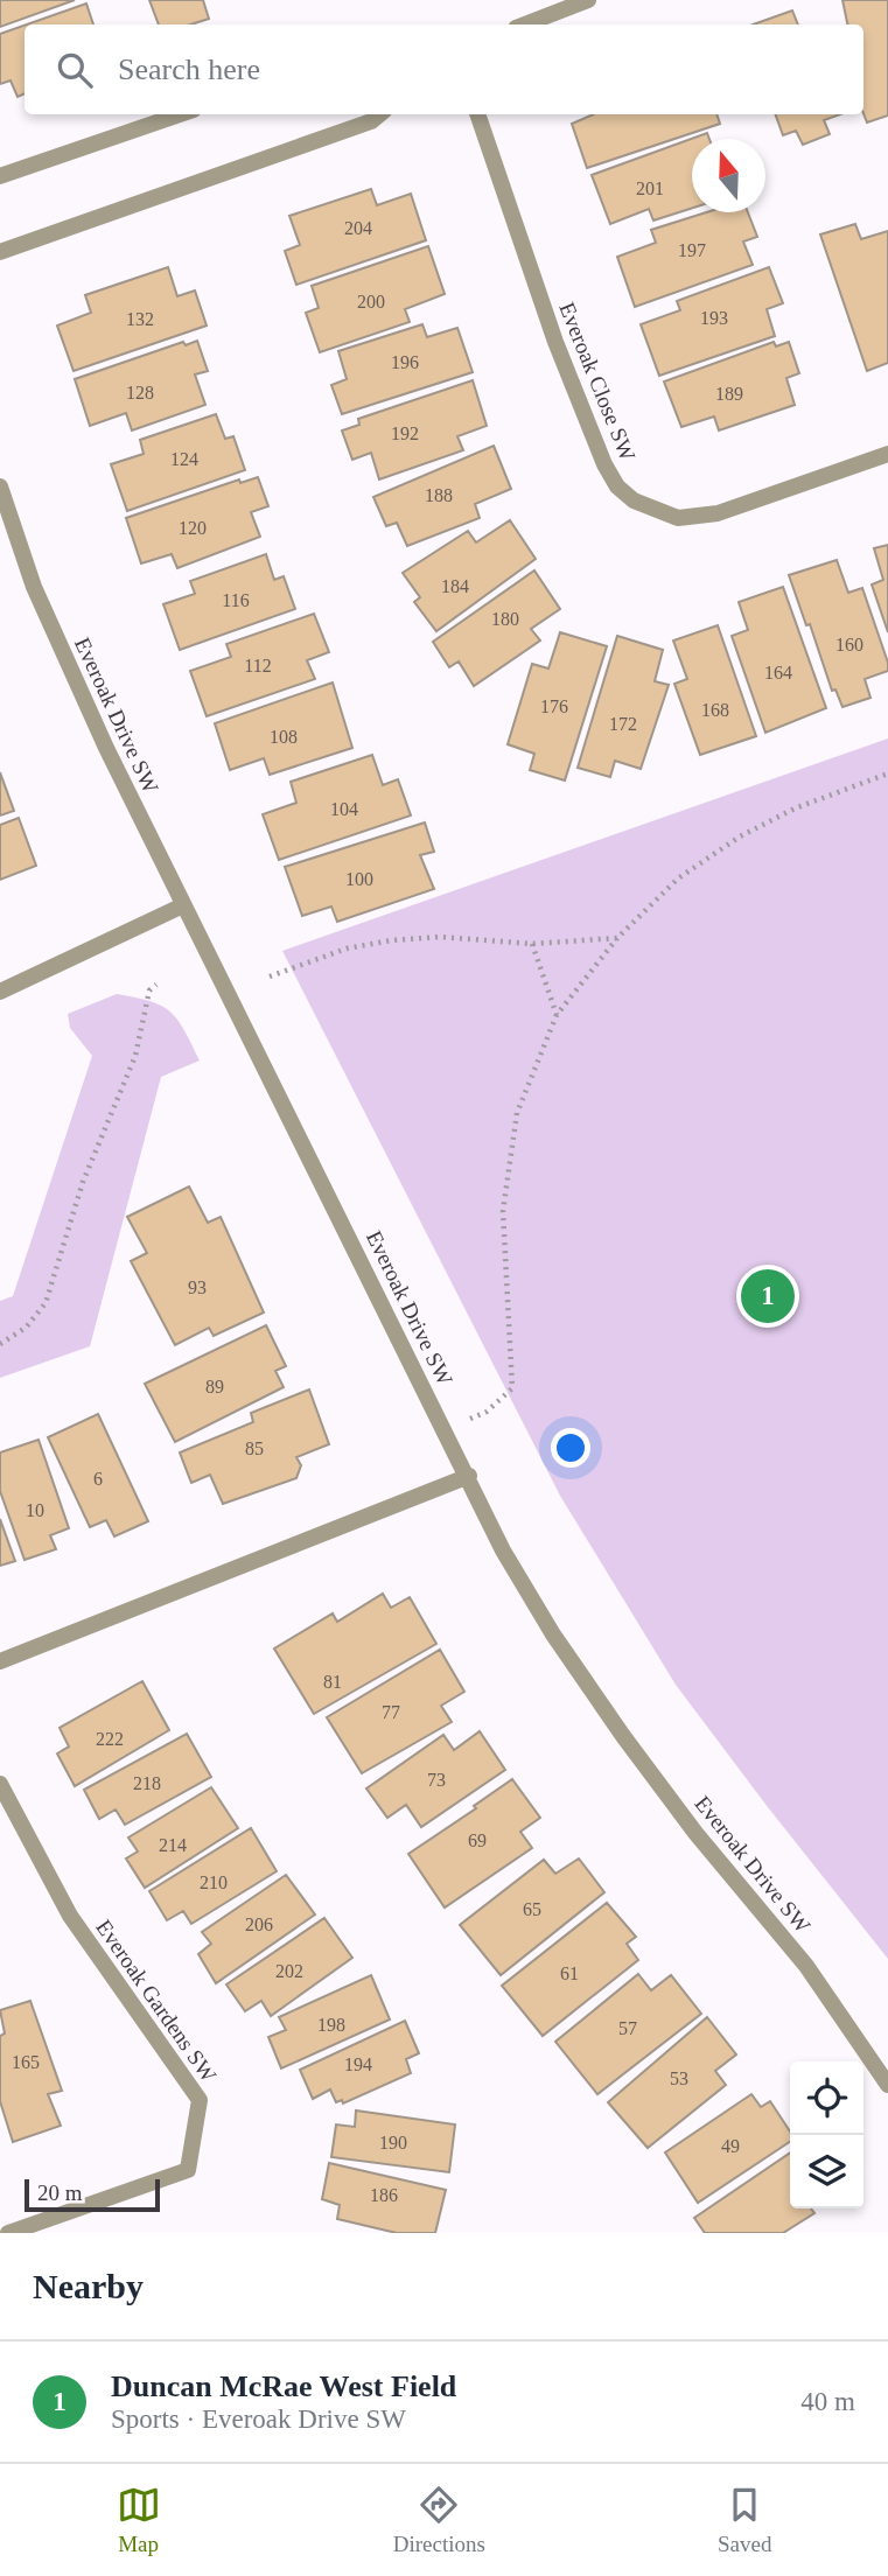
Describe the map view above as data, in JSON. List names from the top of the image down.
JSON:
{
  "streets": {
    "street": ["Everoak Close SW", "Everoak Drive SW", "Everoak Gardens SW"]
  },
  "house_numbers": [
    "201",
    "204",
    "197",
    "200",
    "193",
    "132",
    "196",
    "128",
    "189",
    "192",
    "124",
    "188",
    "120",
    "184",
    "116",
    "180",
    "160",
    "112",
    "164",
    "176",
    "168",
    "172",
    "108",
    "104",
    "100",
    "93",
    "89",
    "85",
    "6",
    "10",
    "81",
    "77",
    "222",
    "73",
    "218",
    "69",
    "214",
    "210",
    "65",
    "206",
    "202",
    "61",
    "198",
    "57",
    "165",
    "194",
    "53",
    "190",
    "49",
    "186"
  ],
  "scale_bar": "20 m",
  "north": "top",
  "page": {
    "search": "Search here",
    "pins": "1",
    "scale": "20 m",
    "heading": "Nearby",
    "list": [
      {
        "mark": "1",
        "name": "Duncan McRae West Field",
        "note": "Sports · Everoak Drive SW",
        "value": "40 m"
      }
    ],
    "nav": ["Map", "Directions", "Saved"]
  }
}
